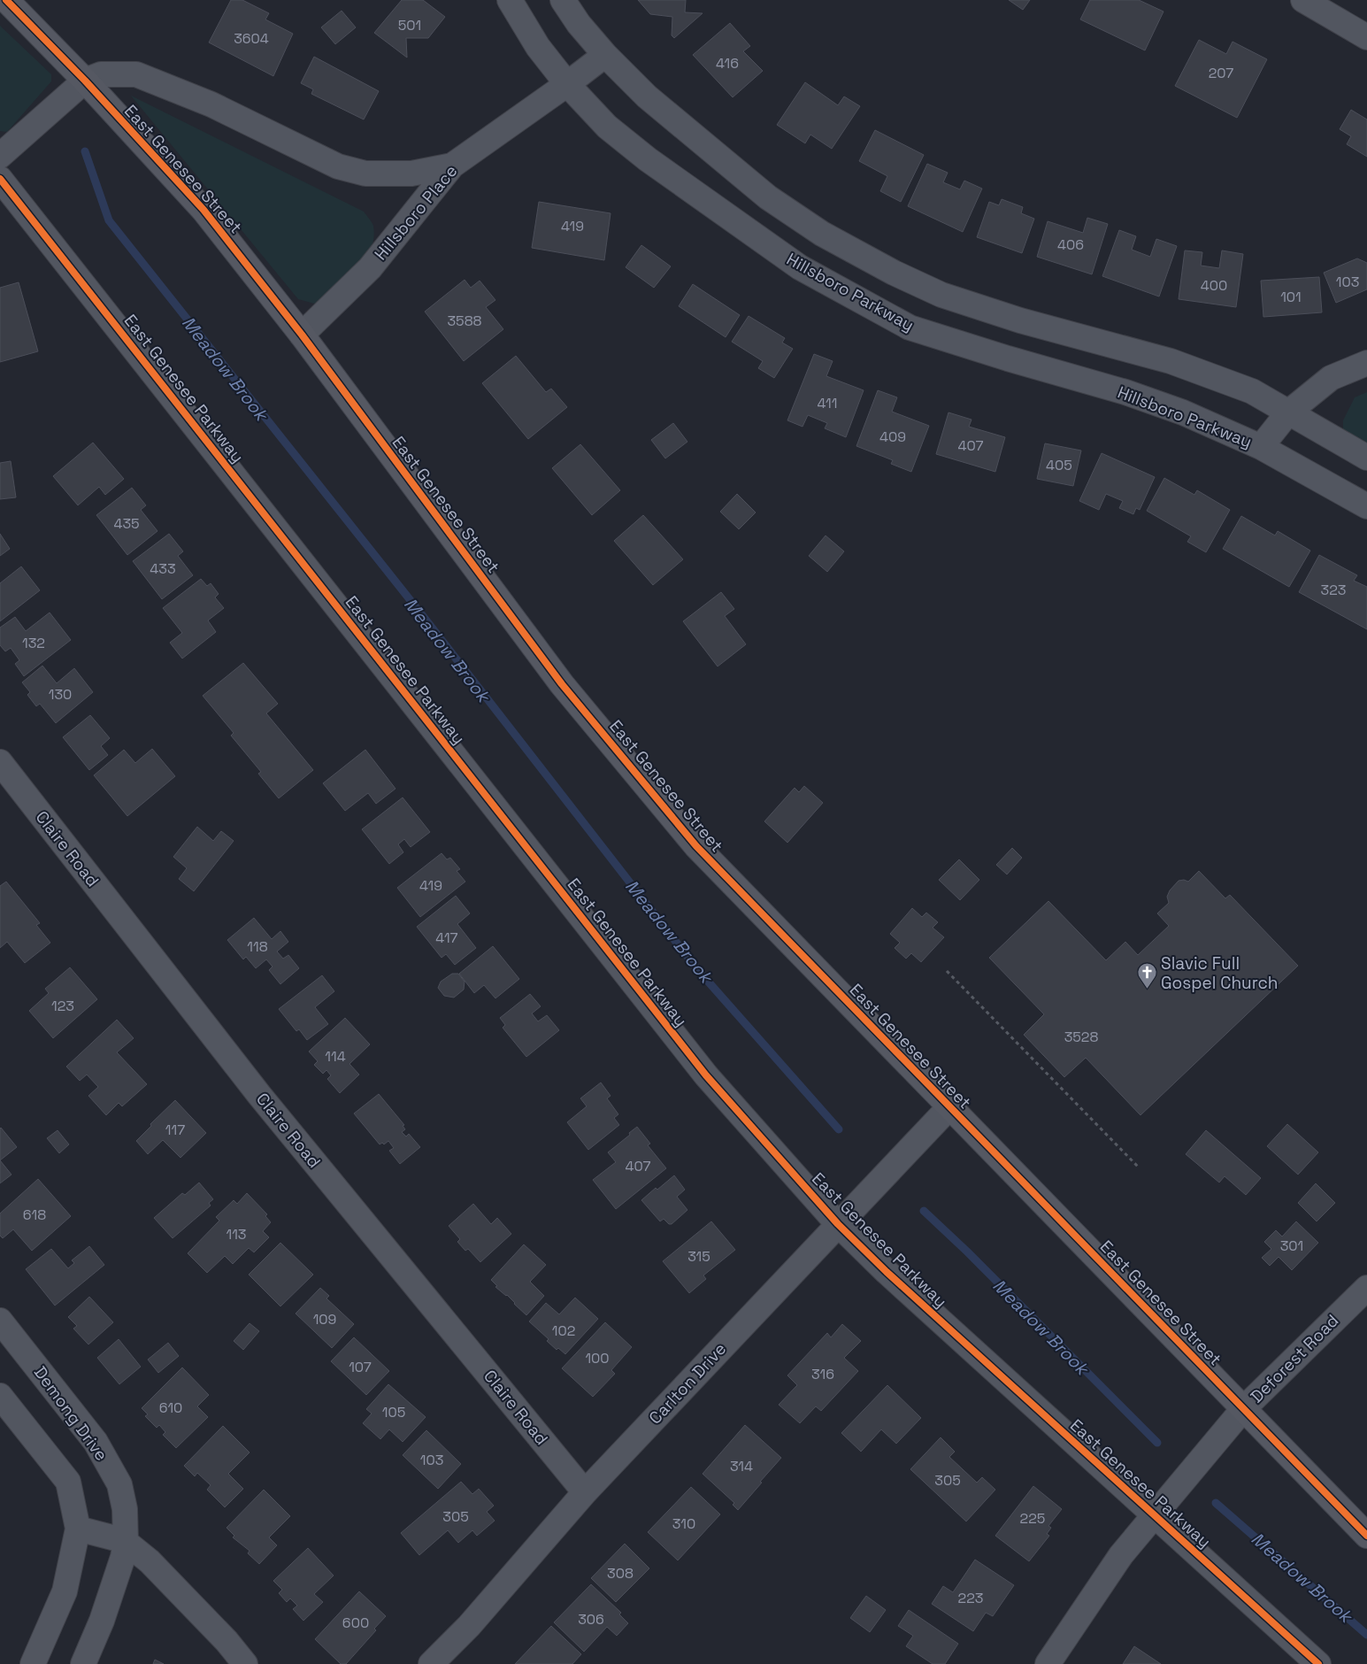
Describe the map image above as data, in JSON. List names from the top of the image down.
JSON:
{
  "streets": {
    "main road": ["East Genesee Street"],
    "street": [
      "Hillsboro Place",
      "Hillsboro Parkway",
      "East Genesee Parkway",
      "Claire Road",
      "Deforest Road",
      "Carlton Drive",
      "Demong Drive"
    ]
  },
  "crossings": [
    ["East Genesee Street", "Hillsboro Place"],
    ["East Genesee Street", "Deforest Road"],
    ["East Genesee Street", "Carlton Drive"],
    ["Hillsboro Place", "Hillsboro Parkway"],
    ["East Genesee Parkway", "Deforest Road"],
    ["East Genesee Parkway", "Carlton Drive"],
    ["Claire Road", "Carlton Drive"]
  ],
  "water": ["Meadow Brook"],
  "places": {
    "church": ["Slavic Full Gospel Church"]
  },
  "house_numbers": [
    "501",
    "3604",
    "416",
    "207",
    "419",
    "406",
    "103",
    "400",
    "101",
    "3588",
    "411",
    "409",
    "407",
    "405",
    "435",
    "433",
    "323",
    "132",
    "130",
    "419",
    "417",
    "118",
    "123",
    "3528",
    "114",
    "117",
    "407",
    "618",
    "113",
    "301",
    "315",
    "109",
    "102",
    "100",
    "107",
    "316",
    "610",
    "105",
    "103",
    "314",
    "305",
    "305",
    "225",
    "310",
    "308",
    "223",
    "306",
    "600"
  ]
}
